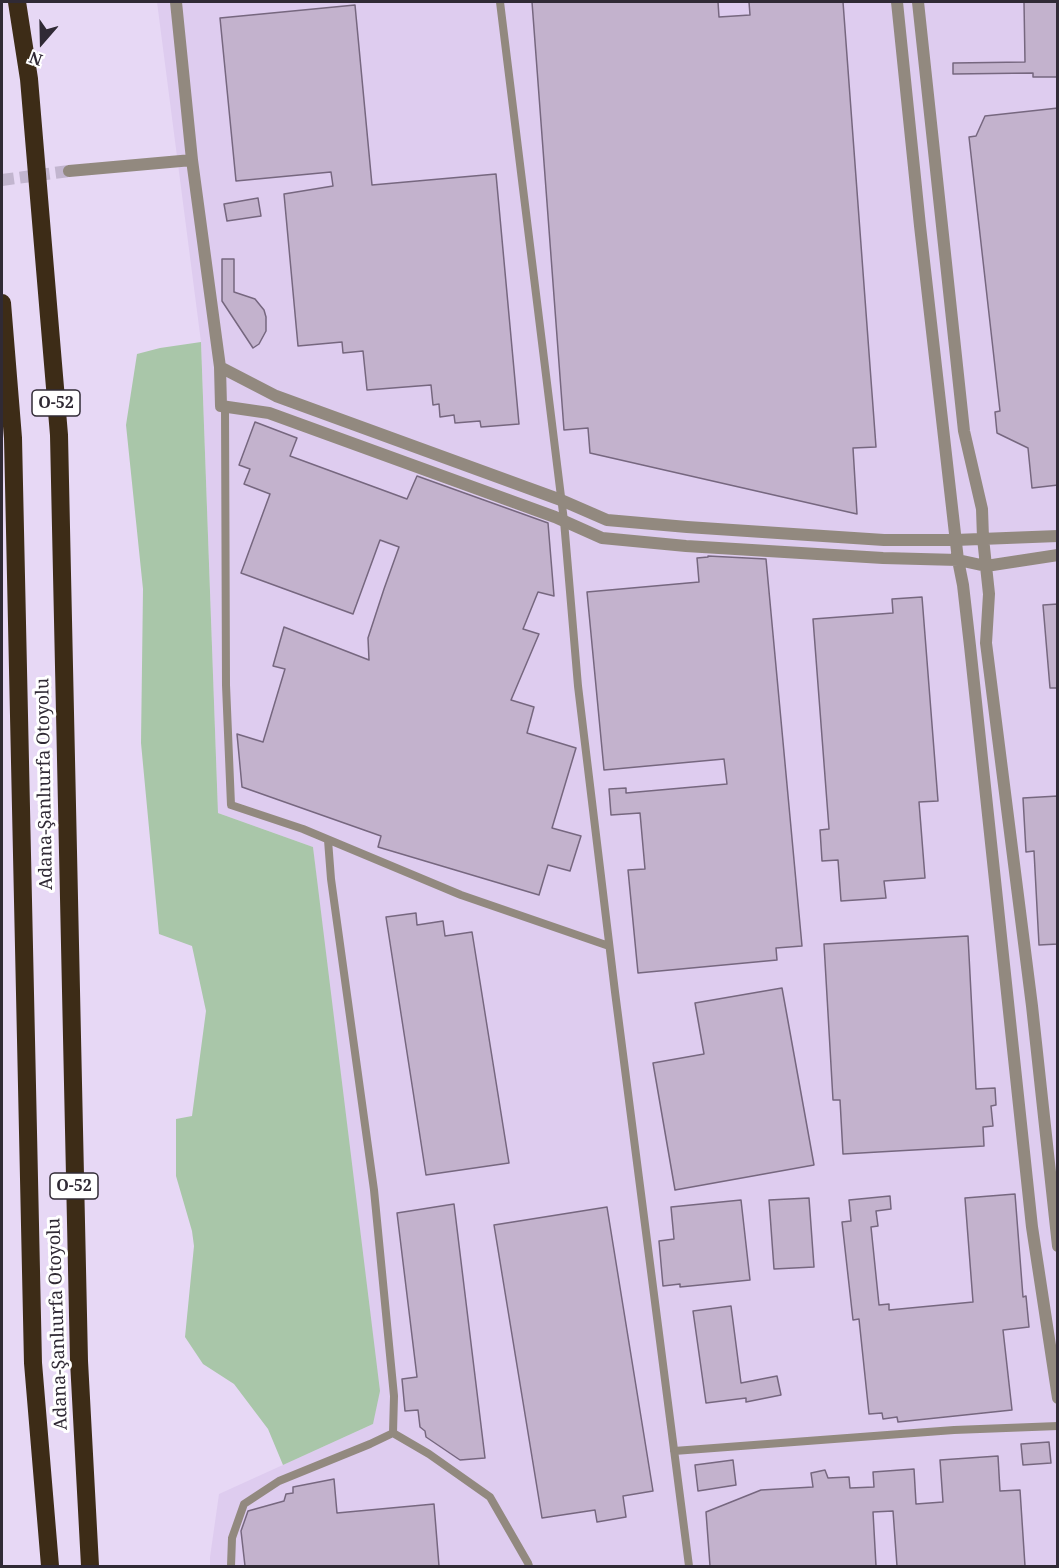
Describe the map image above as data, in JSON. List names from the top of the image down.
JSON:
{
  "streets": {
    "highway": ["O-52", "Adana-Şanlıurfa Otoyolu"]
  },
  "north": "bottom"
}
